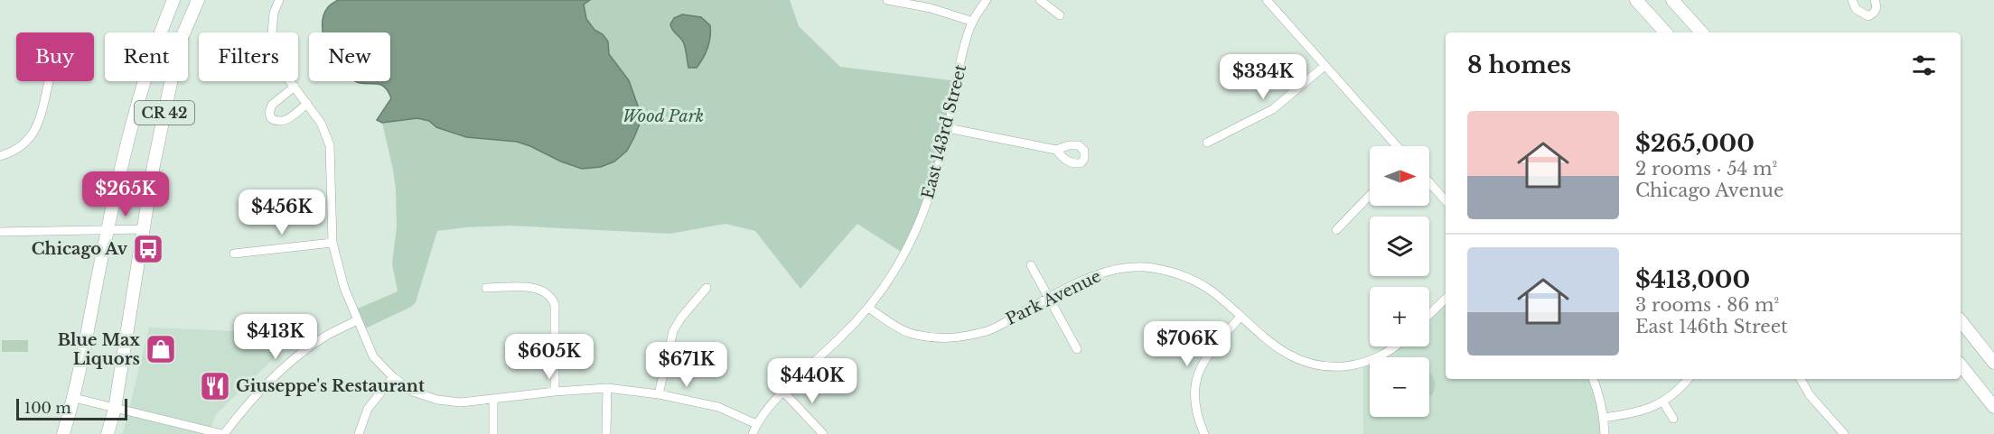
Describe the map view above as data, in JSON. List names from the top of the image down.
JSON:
{
  "streets": {
    "highway": ["CR 42"],
    "street": ["East 143rd Street", "Park Avenue"]
  },
  "crossings": [
    ["East 143rd Street", "Park Avenue"]
  ],
  "parks": ["Wood Park"],
  "places": {
    "bus stop": ["Chicago Av"],
    "shop": ["Blue Max Liquors"],
    "restaurant": ["Giuseppe's Restaurant"]
  },
  "scale_bar": "100 m",
  "north": "right",
  "page": {
    "chip": [
      "Buy",
      "Rent",
      "Filters",
      "New"
    ],
    "heading": "8 homes",
    "price": [
      "$334K",
      "$265K",
      "$456K",
      "$413K",
      "$706K",
      "$605K",
      "$671K",
      "$440K"
    ],
    "list": [
      {
        "name": "$265,000",
        "note": "2 rooms · 54 m² · Chicago Avenue"
      },
      {
        "name": "$413,000",
        "note": "3 rooms · 86 m² · East 146th Street"
      }
    ],
    "map_buttons": ["+", "−"],
    "scale": "100 m"
  }
}
